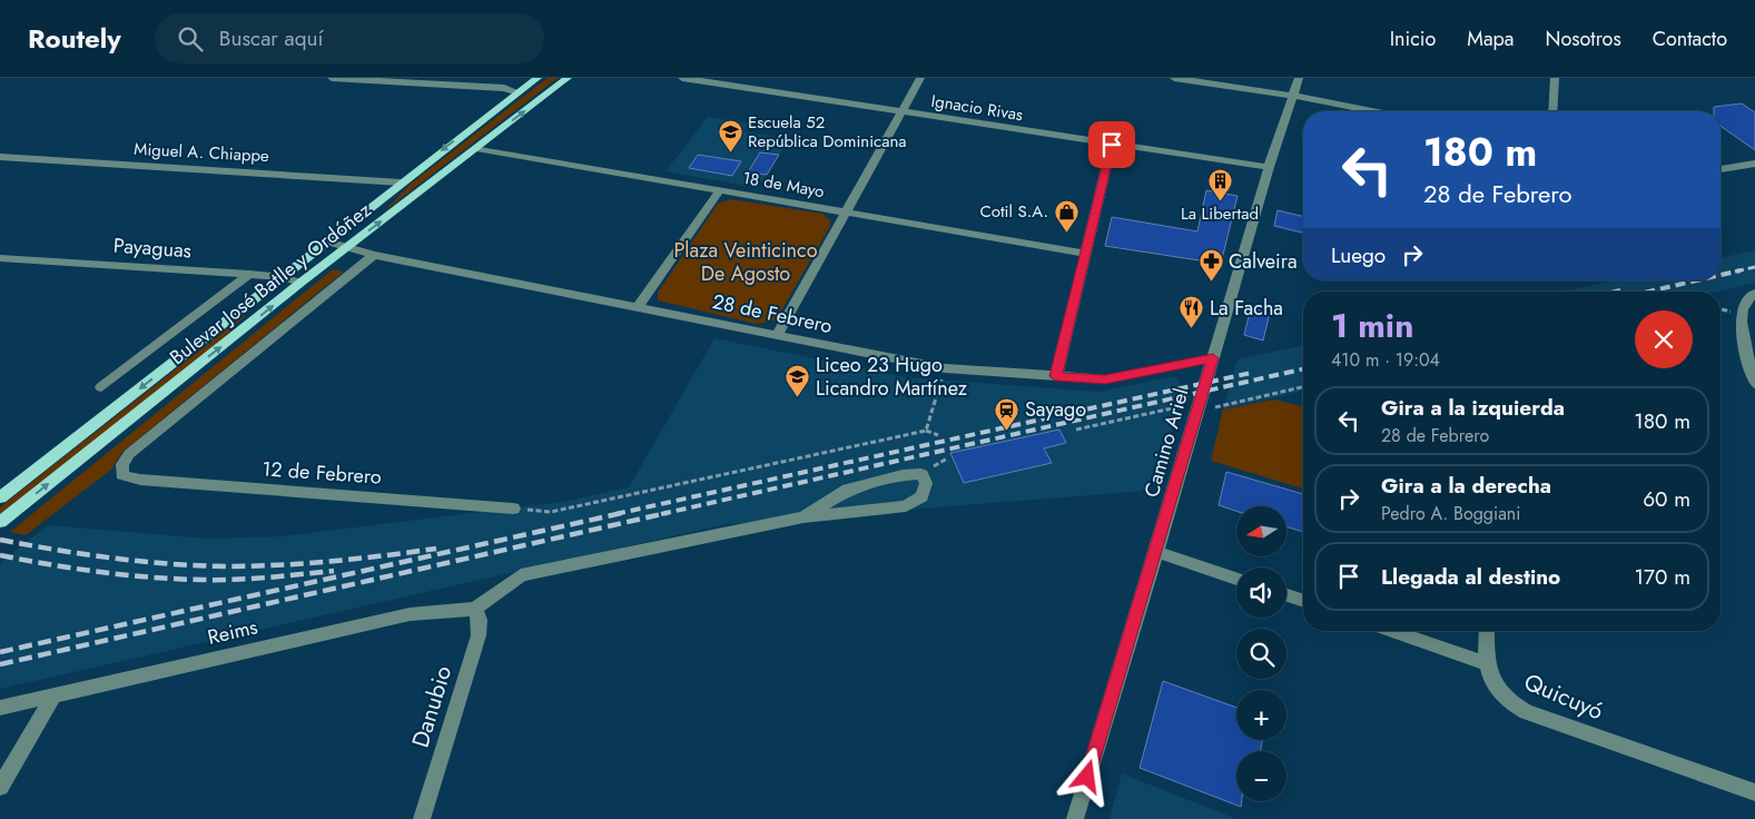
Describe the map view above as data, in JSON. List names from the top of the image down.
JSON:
{
  "streets": {
    "main road": ["Bulevar José Batlle y Ordóñez"],
    "street": [
      "Ignacio Rivas",
      "Miguel A. Chiappe",
      "18 de Mayo",
      "Payaguas",
      "28 de Febrero",
      "Camino Ariel",
      "12 de Febrero",
      "Reims",
      "Quicuyó",
      "Danubio"
    ]
  },
  "crossings": [
    ["Ignacio Rivas", "Camino Ariel"],
    ["Miguel A. Chiappe", "Bulevar José Batlle y Ordóñez"],
    ["18 de Mayo", "Bulevar José Batlle y Ordóñez"],
    ["Payaguas", "Bulevar José Batlle y Ordóñez"],
    ["Bulevar José Batlle y Ordóñez", "28 de Febrero"],
    ["Bulevar José Batlle y Ordóñez", "12 de Febrero"],
    ["28 de Febrero", "Camino Ariel"],
    ["Reims", "Danubio"]
  ],
  "parks": ["Plaza Veinticinco De Agosto"],
  "places": {
    "school or university": ["Escuela 52 República Dominicana", "Liceo 23 Hugo Licandro Martínez"],
    "building": ["La Libertad"],
    "shop": ["Cotil S.A."],
    "pharmacy": ["Calveira"],
    "restaurant": ["La Facha"],
    "station": ["Sayago"]
  },
  "north": "left",
  "page": {
    "header": "Routely",
    "search": "Buscar aquí",
    "nav": [
      "Inicio",
      "Mapa",
      "Nosotros",
      "Contacto"
    ],
    "turn": ["180 m", "28 de Febrero"],
    "then": "Luego",
    "heading": ["1 min", "410 m · 19:04"],
    "list": [
      {
        "name": "Gira a la izquierda",
        "note": "28 de Febrero",
        "value": "180 m"
      },
      {
        "name": "Gira a la derecha",
        "note": "Pedro A. Boggiani",
        "value": "60 m"
      },
      {
        "name": "Llegada al destino",
        "value": "170 m"
      }
    ],
    "map_buttons": ["+", "−"]
  }
}
